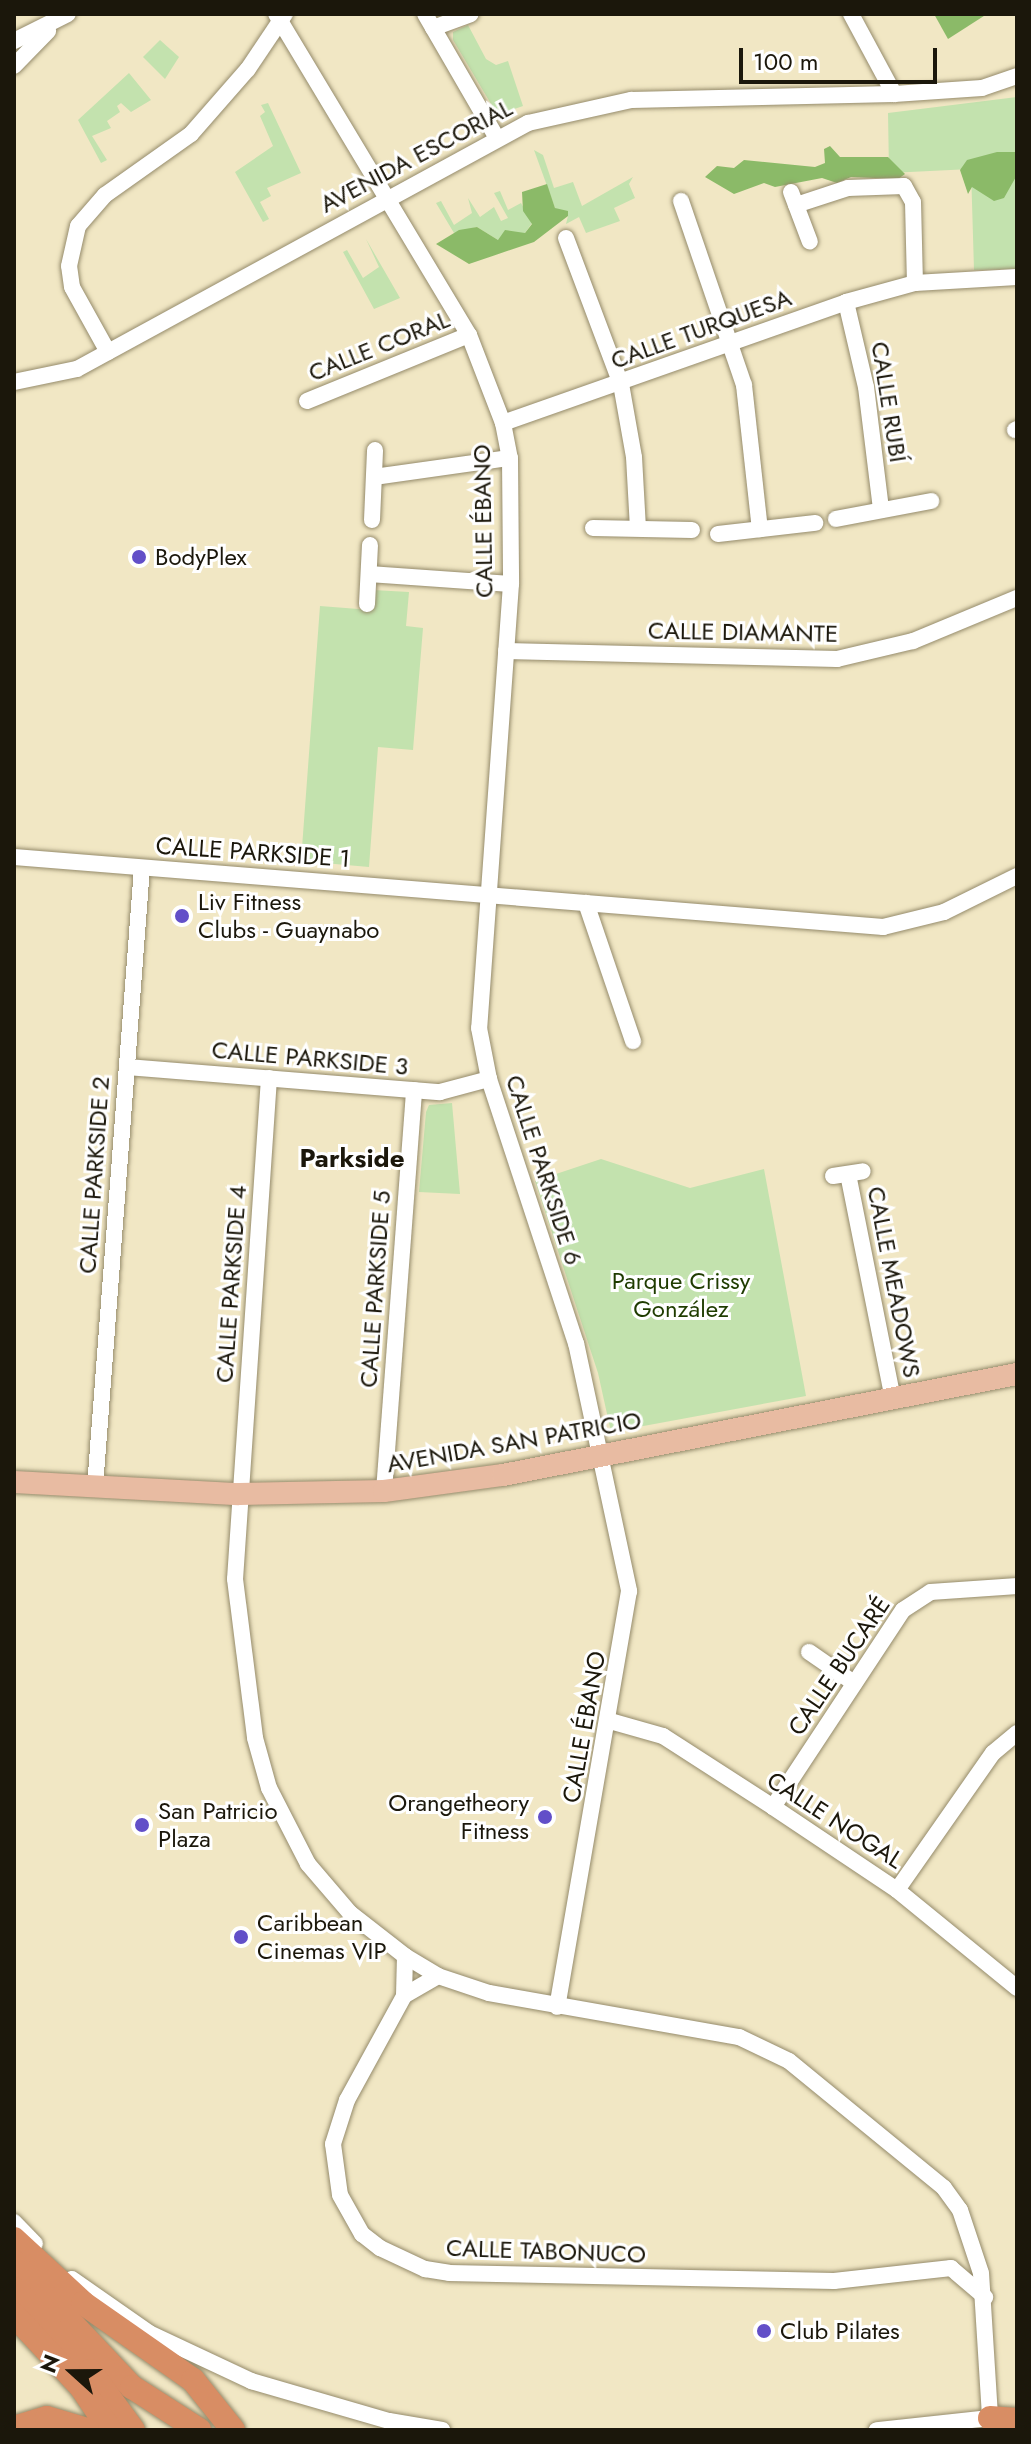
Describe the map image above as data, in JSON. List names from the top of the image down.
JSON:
{
  "streets": {
    "main road": ["AVENIDA SAN PATRICIO"],
    "street": [
      "AVENIDA ESCORIAL",
      "CALLE TURQUESA",
      "CALLE CORAL",
      "CALLE RUBÍ",
      "CALLE ÉBANO",
      "CALLE DIAMANTE",
      "CALLE PARKSIDE 1",
      "CALLE PARKSIDE 3",
      "CALLE PARKSIDE 6",
      "CALLE PARKSIDE 2",
      "CALLE MEADOWS",
      "CALLE PARKSIDE 4",
      "CALLE PARKSIDE 5",
      "CALLE BUCARÉ",
      "CALLE NOGAL",
      "CALLE TABONUCO"
    ]
  },
  "crossings": [
    ["AVENIDA ESCORIAL", "CALLE ÉBANO"],
    ["CALLE TURQUESA", "CALLE RUBÍ"],
    ["CALLE TURQUESA", "CALLE ÉBANO"],
    ["CALLE CORAL", "CALLE ÉBANO"],
    ["CALLE ÉBANO", "CALLE DIAMANTE"],
    ["CALLE ÉBANO", "CALLE PARKSIDE 1"],
    ["CALLE ÉBANO", "CALLE PARKSIDE 6"],
    ["CALLE ÉBANO", "CALLE PARKSIDE 4"],
    ["CALLE ÉBANO", "AVENIDA SAN PATRICIO"],
    ["CALLE ÉBANO", "CALLE NOGAL"],
    ["CALLE PARKSIDE 1", "CALLE PARKSIDE 6"],
    ["CALLE PARKSIDE 1", "CALLE PARKSIDE 2"],
    ["CALLE PARKSIDE 3", "CALLE PARKSIDE 6"],
    ["CALLE PARKSIDE 3", "CALLE PARKSIDE 2"],
    ["CALLE PARKSIDE 3", "CALLE PARKSIDE 4"],
    ["CALLE PARKSIDE 3", "CALLE PARKSIDE 5"],
    ["CALLE PARKSIDE 6", "AVENIDA SAN PATRICIO"],
    ["CALLE PARKSIDE 2", "AVENIDA SAN PATRICIO"],
    ["CALLE MEADOWS", "AVENIDA SAN PATRICIO"],
    ["CALLE PARKSIDE 4", "AVENIDA SAN PATRICIO"],
    ["CALLE PARKSIDE 4", "CALLE TABONUCO"],
    ["CALLE PARKSIDE 5", "AVENIDA SAN PATRICIO"],
    ["CALLE BUCARÉ", "CALLE NOGAL"]
  ],
  "districts": ["Parkside"],
  "parks": ["Parque Crissy González"],
  "places": [
    "BodyPlex",
    "Liv Fitness Clubs - Guaynabo",
    "Orangetheory Fitness",
    "San Patricio Plaza",
    "Caribbean Cinemas VIP",
    "Club Pilates"
  ],
  "scale_bar": "100 m",
  "north": "left"
}
